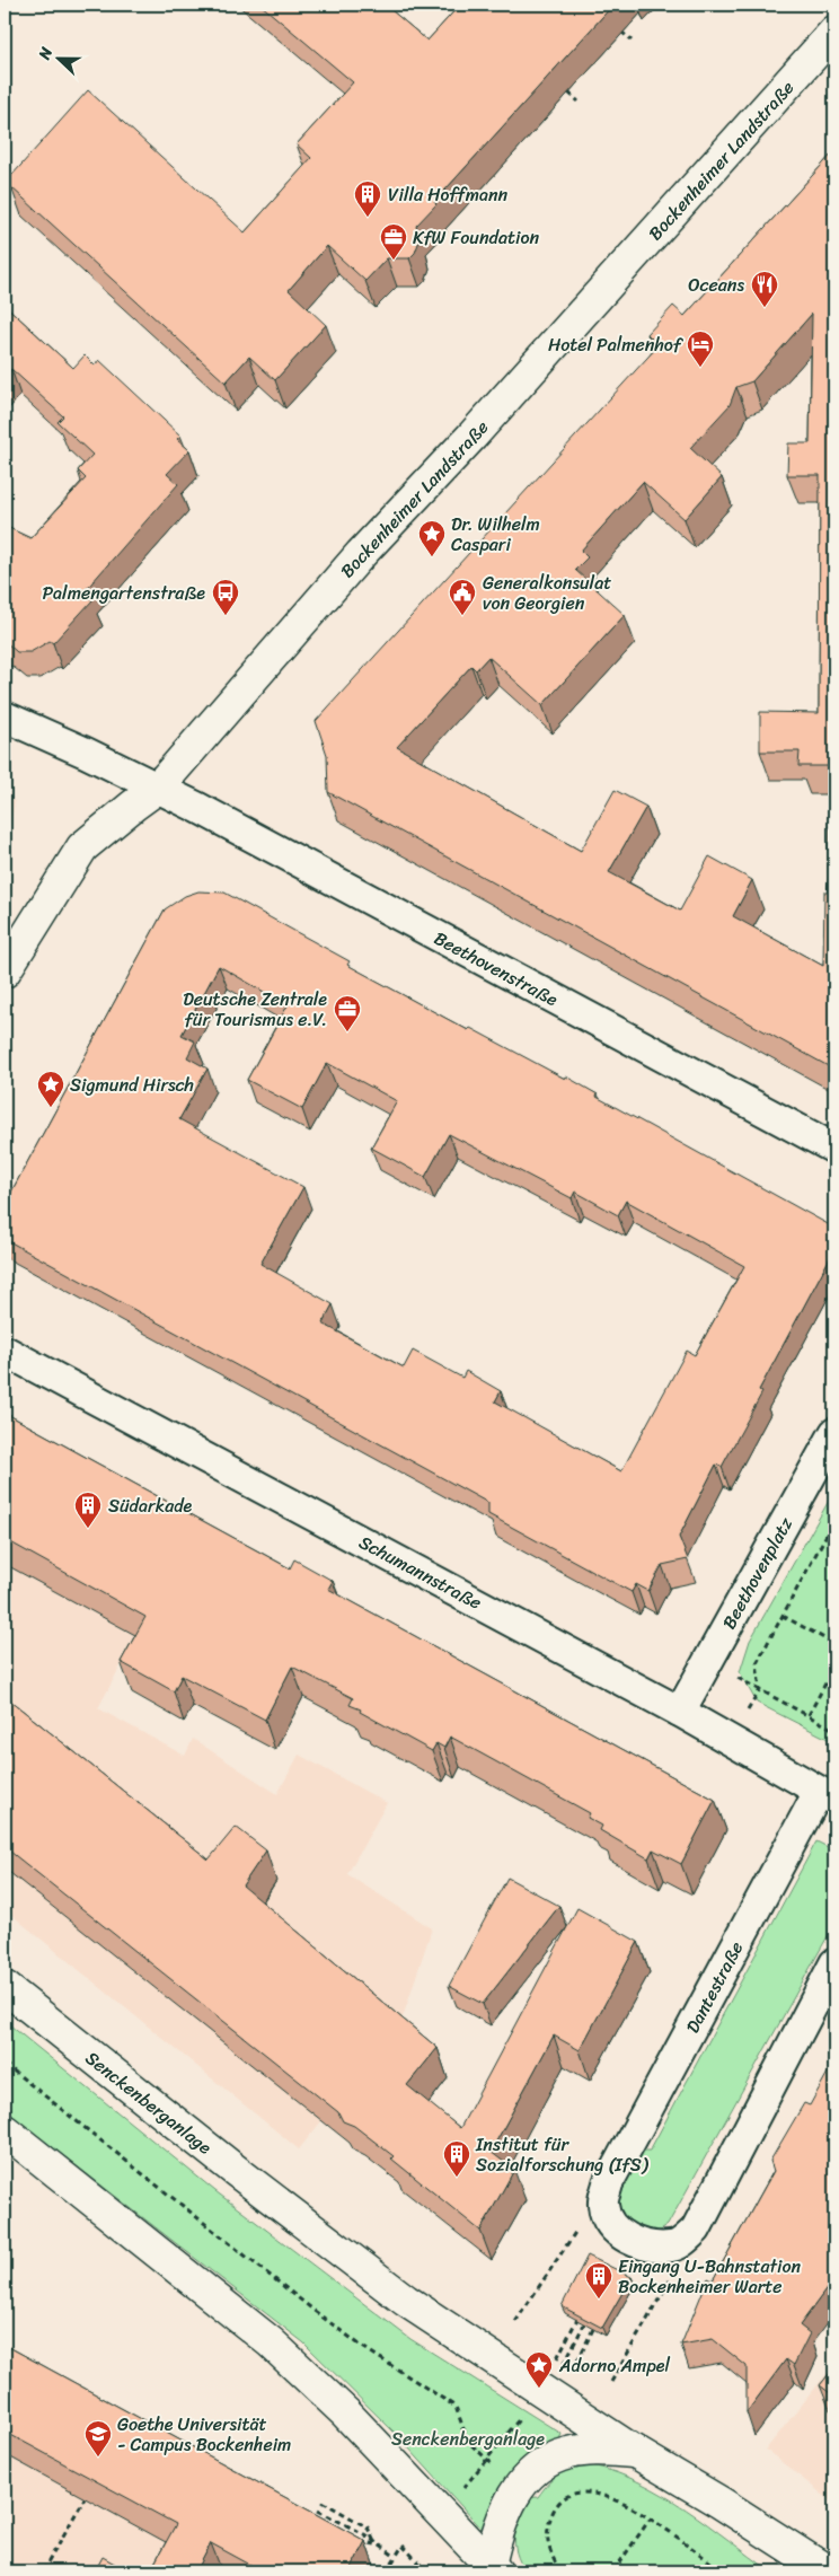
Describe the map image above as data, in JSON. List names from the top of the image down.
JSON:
{
  "streets": {
    "main road": ["Bockenheimer Landstraße", "Senckenberganlage"],
    "street": [
      "Beethovenstraße",
      "Schumannstraße",
      "Beethovenplatz",
      "Dantestraße"
    ]
  },
  "crossings": [
    ["Bockenheimer Landstraße", "Beethovenstraße"],
    ["Schumannstraße", "Beethovenplatz"],
    ["Schumannstraße", "Dantestraße"]
  ],
  "parks": ["Senckenberganlage"],
  "places": {
    "building": [
      "Villa Hoffmann",
      "Südarkade",
      "Institut für Sozialforschung (IfS)",
      "Eingang U-Bahnstation Bockenheimer Warte"
    ],
    "office": ["KfW Foundation", "Deutsche Zentrale für Tourismus e.V."],
    "restaurant": ["Oceans"],
    "hotel": ["Hotel Palmenhof"],
    "place": ["Dr. Wilhelm Caspari", "Sigmund Hirsch", "Adorno Ampel"],
    "bus stop": ["Palmengartenstraße"],
    "public building": ["Generalkonsulat von Georgien"],
    "school or university": ["Goethe Universität - Campus Bockenheim"]
  },
  "north": "left"
}
